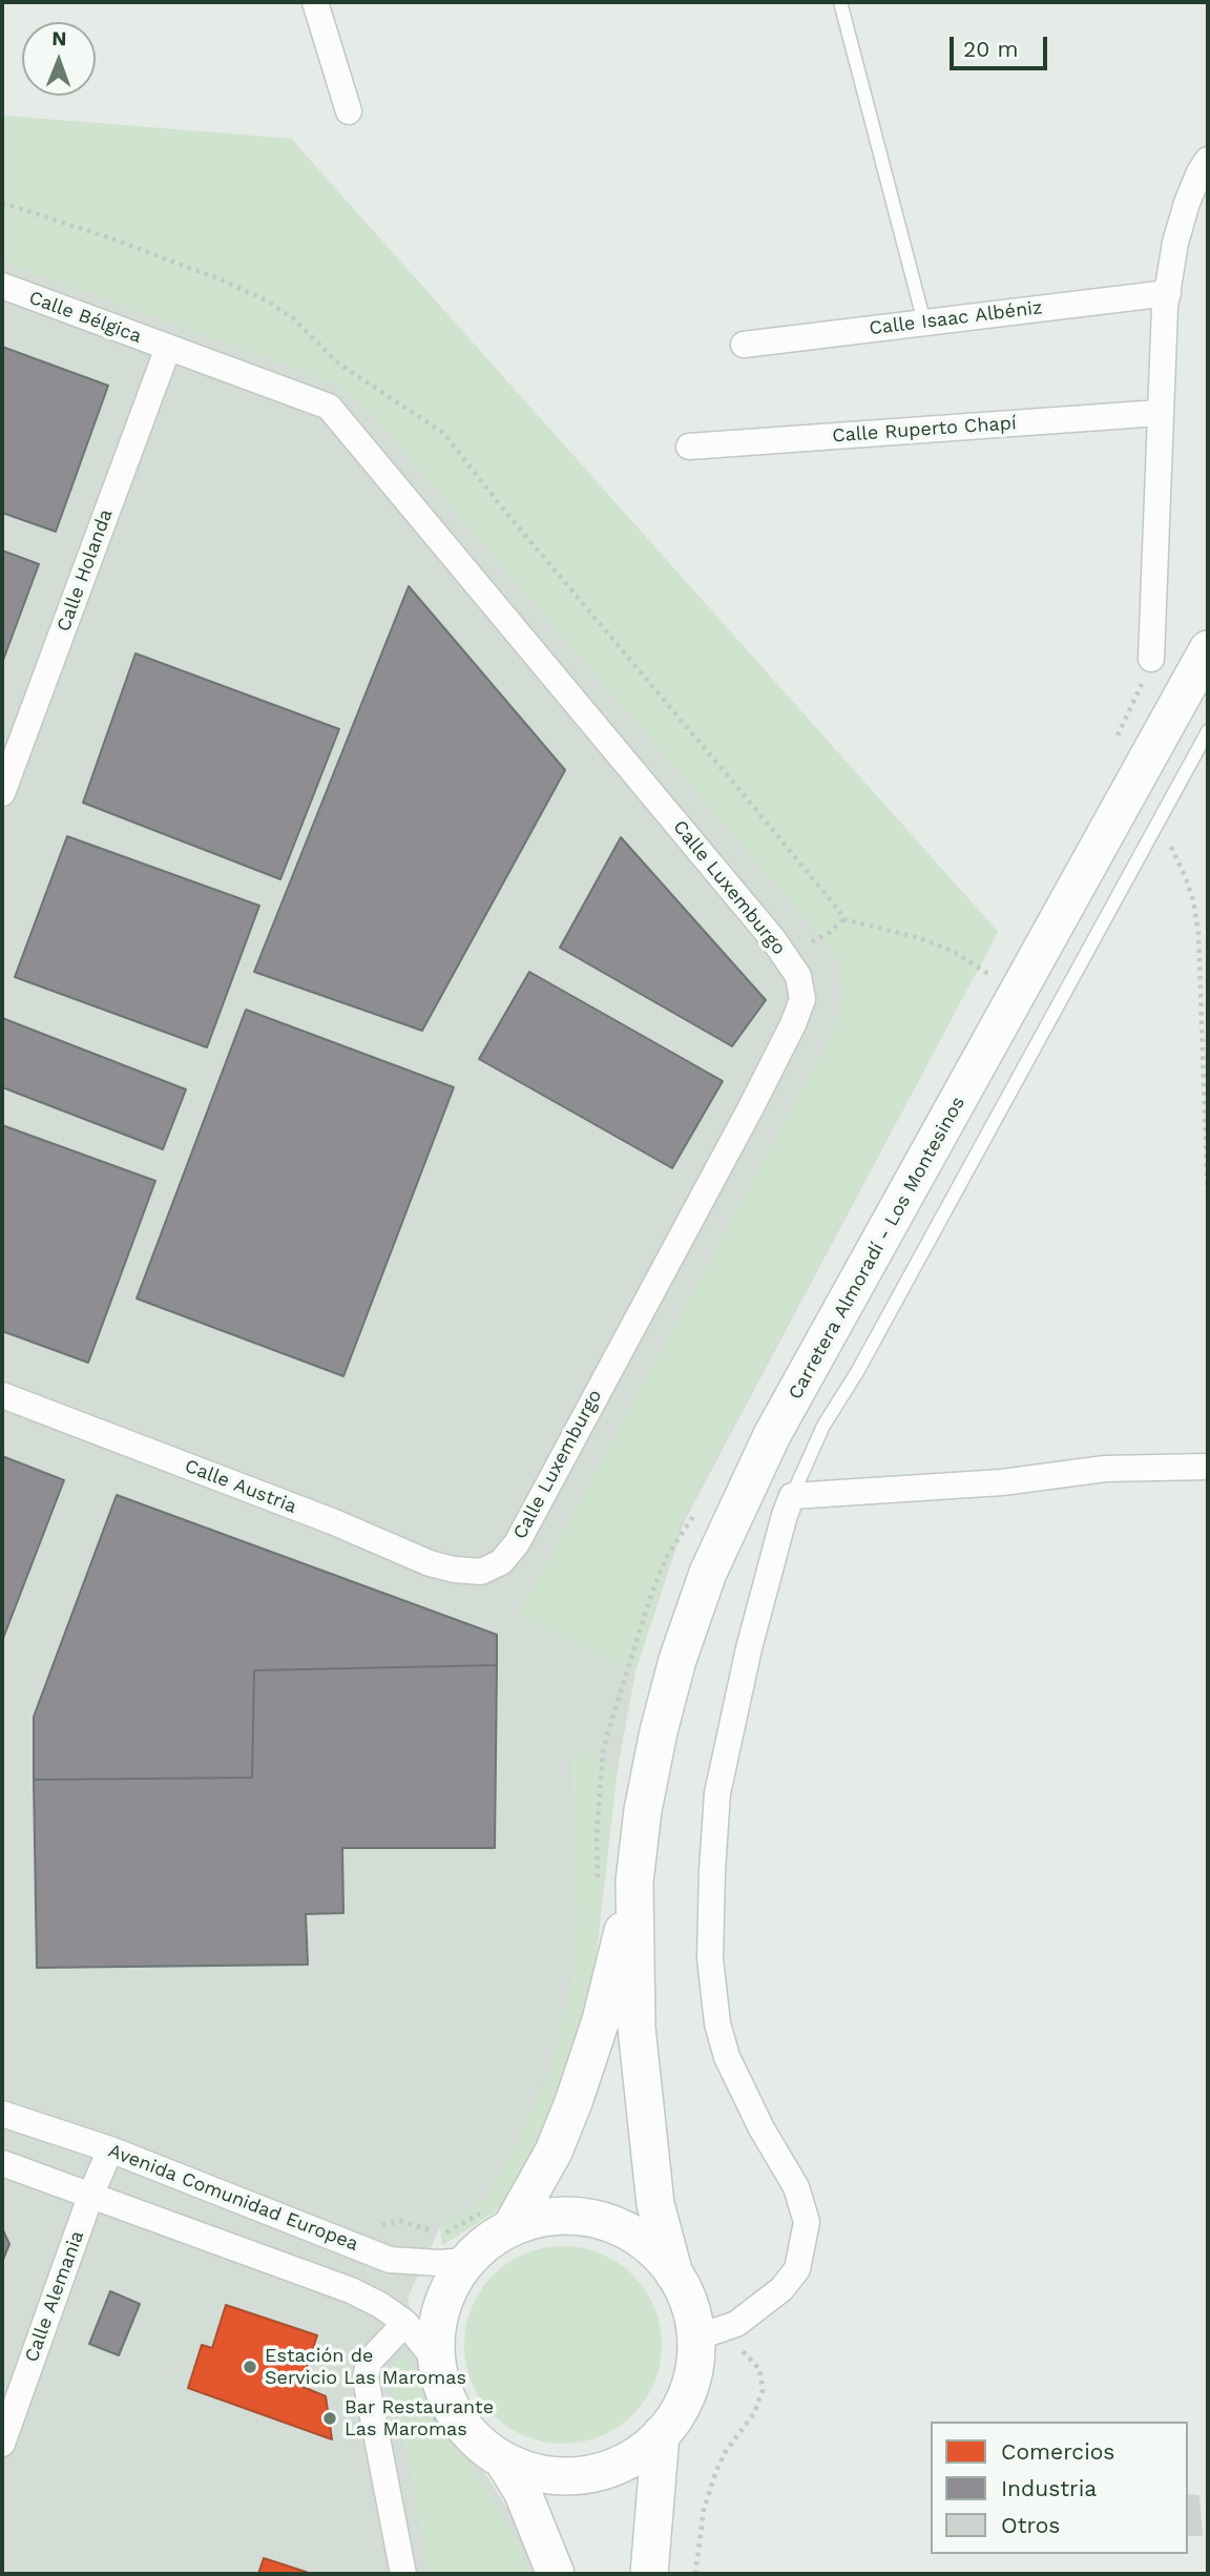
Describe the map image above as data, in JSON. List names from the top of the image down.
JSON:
{
  "streets": {
    "main road": ["Carretera Almoradí - Los Montesinos"],
    "street": [
      "Calle Bélgica",
      "Calle Isaac Albéniz",
      "Calle Ruperto Chapí",
      "Calle Holanda",
      "Calle Luxemburgo",
      "Calle Austria",
      "Avenida Comunidad Europea",
      "Calle Alemania"
    ]
  },
  "crossings": [
    ["Calle Bélgica", "Calle Holanda"],
    ["Calle Bélgica", "Calle Luxemburgo"],
    ["Calle Holanda", "Calle Luxemburgo"],
    ["Calle Luxemburgo", "Calle Austria"],
    ["Avenida Comunidad Europea", "Calle Alemania"]
  ],
  "places": ["Estación de Servicio Las Maromas", "Bar Restaurante Las Maromas"],
  "legend": ["Comercios", "Industria", "Otros"],
  "scale_bar": "20 m",
  "north": "top"
}
